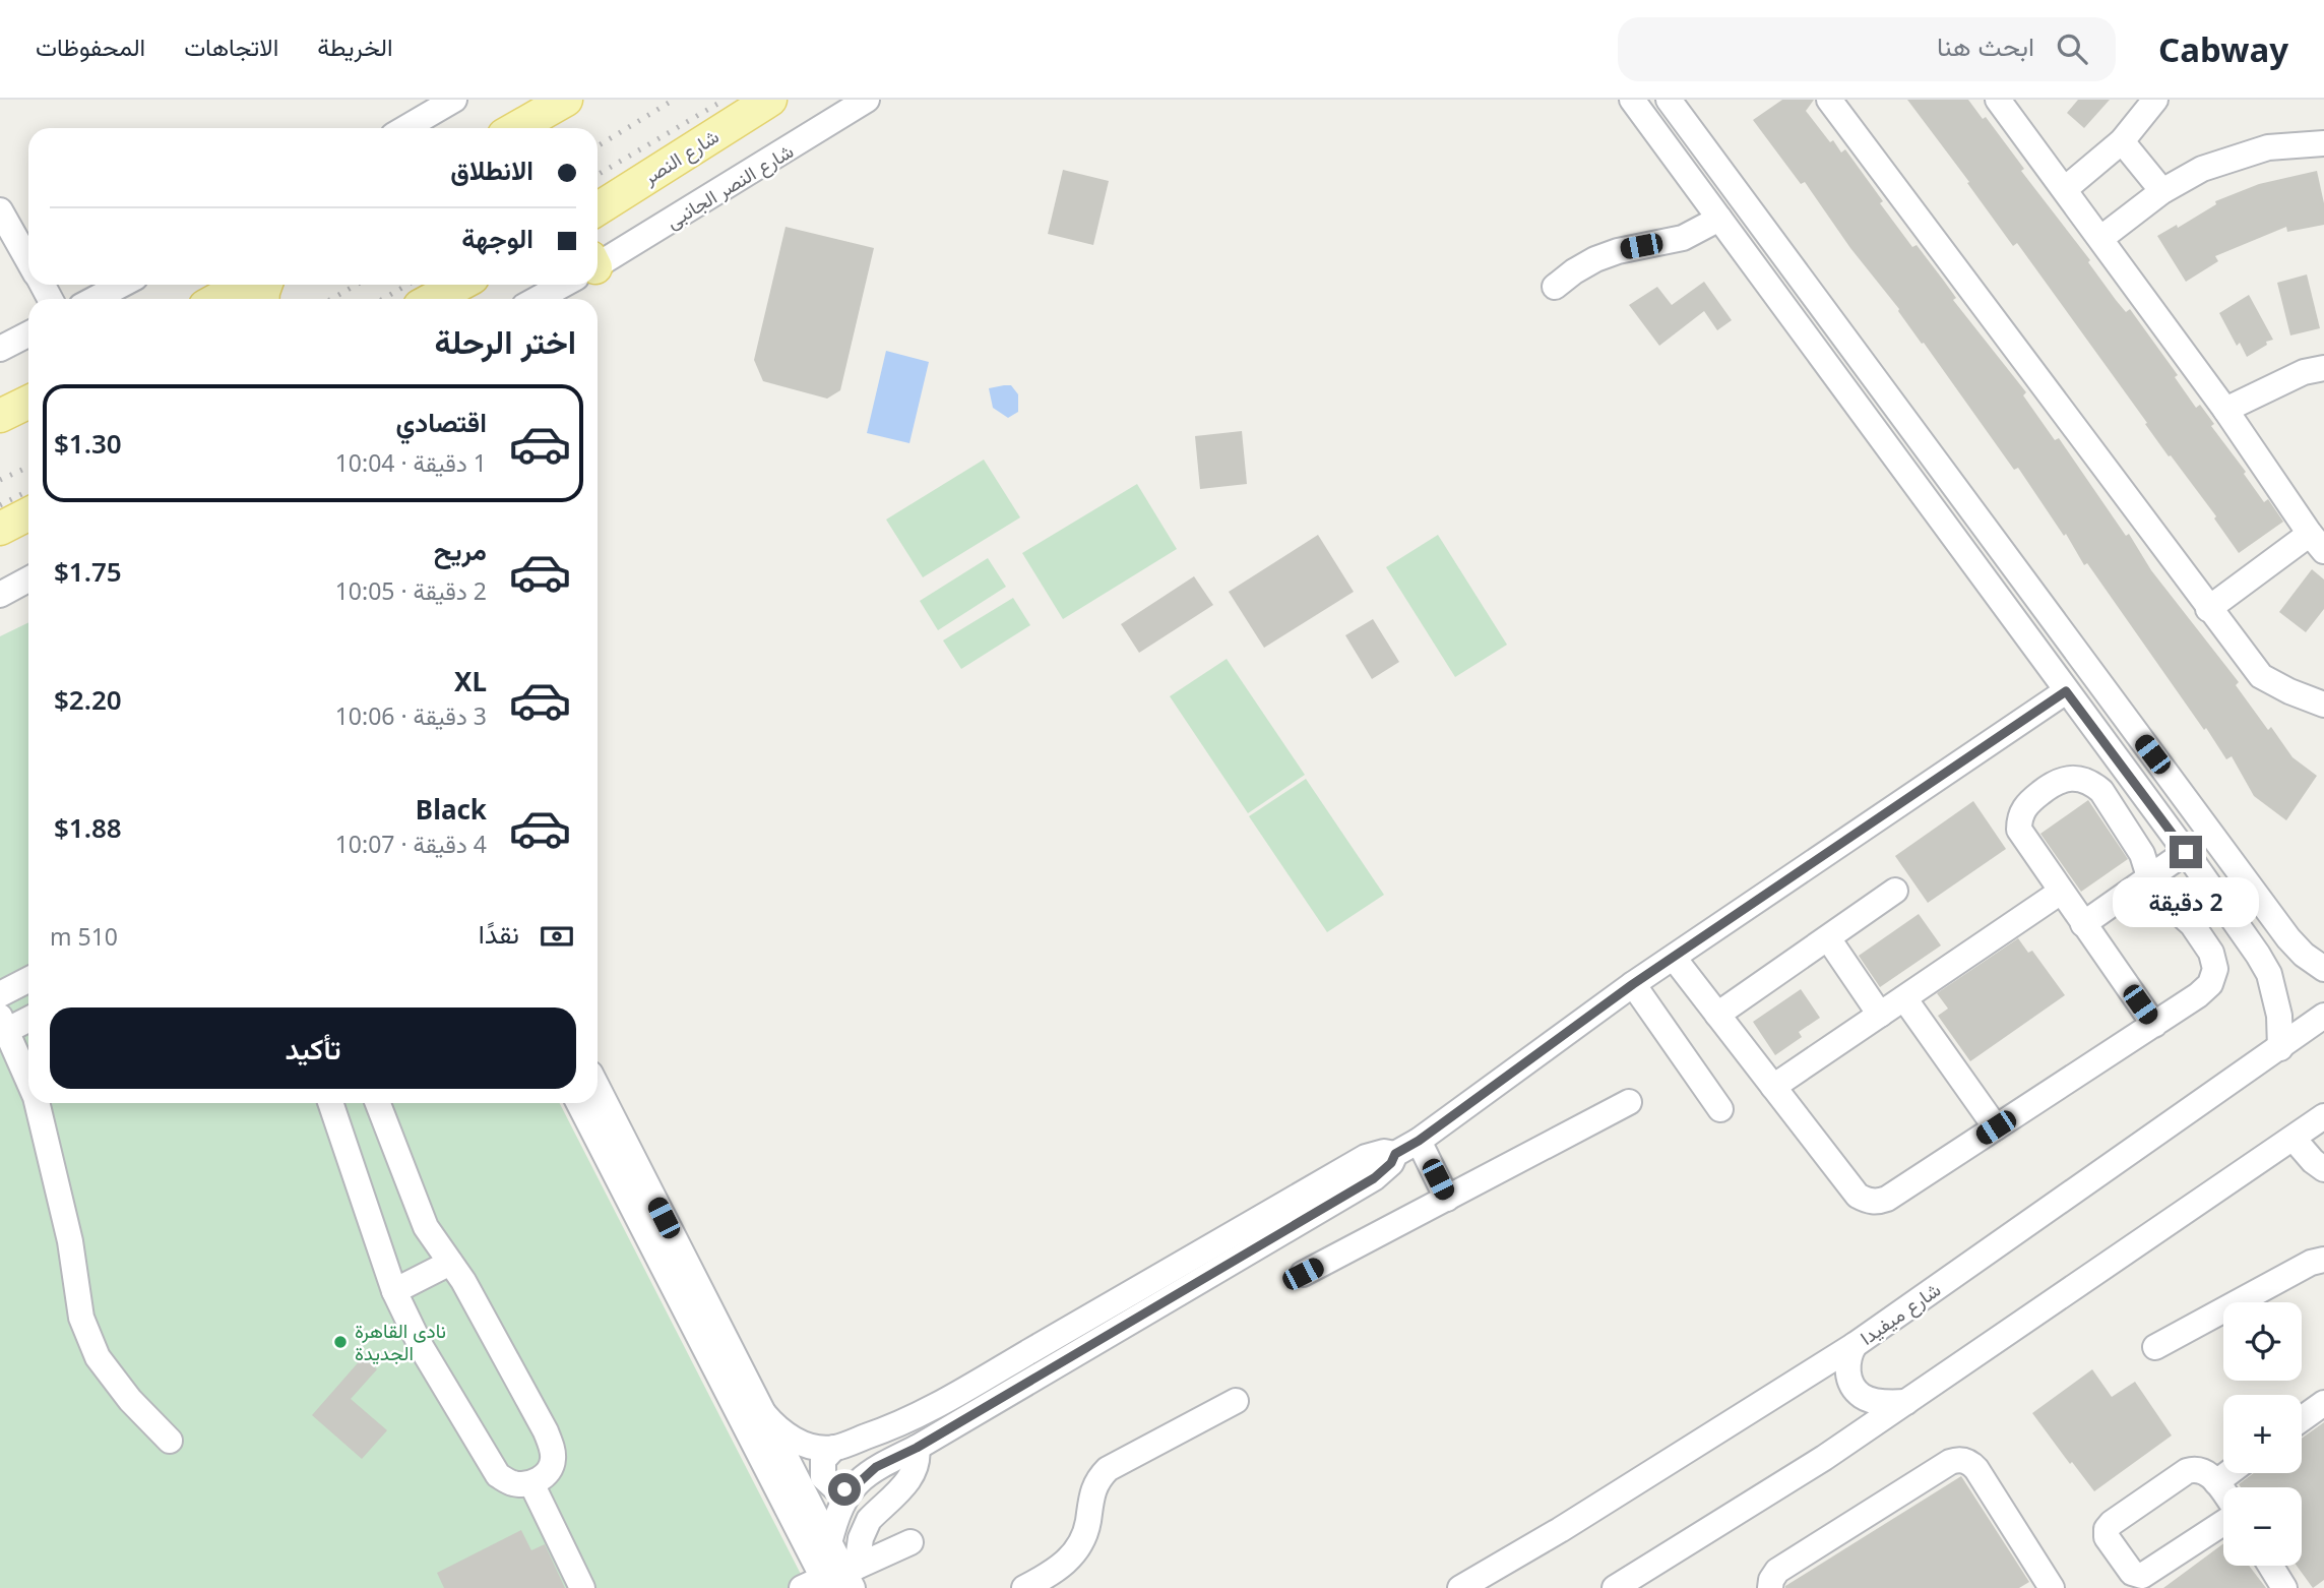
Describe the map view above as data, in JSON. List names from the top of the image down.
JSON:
{
  "streets": {
    "main road": ["شارع النصر"],
    "street": ["شارع النصر الجانبى", "شارع ميفيدا"]
  },
  "places": ["نادى القاهرة الجديدة"],
  "page": {
    "header": "Cabway",
    "search": "ابحث هنا",
    "nav": ["الخريطة", "الاتجاهات", "المحفوظات"],
    "banner": ["الانطلاق", "الوجهة"],
    "heading": "اختر الرحلة",
    "list": [
      {
        "name": "اقتصادي",
        "note": "1 دقيقة · 10:04",
        "value": "$1.30"
      },
      {
        "name": "مريح",
        "note": "2 دقيقة · 10:05",
        "value": "$1.75"
      },
      {
        "name": "XL",
        "note": "3 دقيقة · 10:06",
        "value": "$2.20"
      },
      {
        "name": "Black",
        "note": "4 دقيقة · 10:07",
        "value": "$1.88"
      }
    ],
    "bubble": "2 دقيقة",
    "pay": ["نقدًا", "510 m"],
    "buttons": "تأكيد",
    "map_buttons": ["+", "−"]
  }
}
